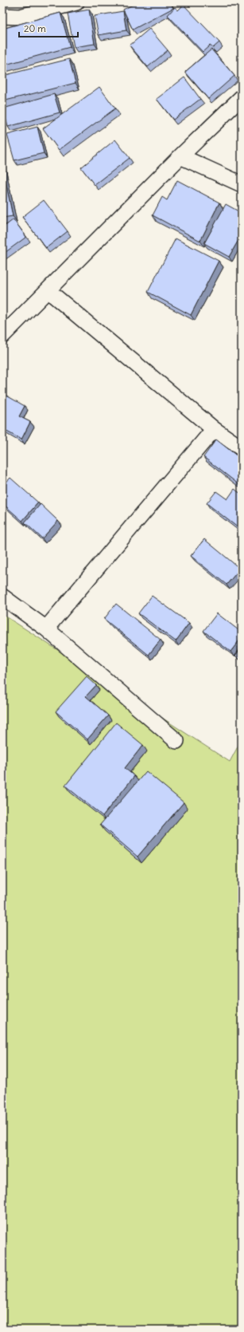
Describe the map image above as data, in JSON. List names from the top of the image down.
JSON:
{
  "scale_bar": "20 m"
}
